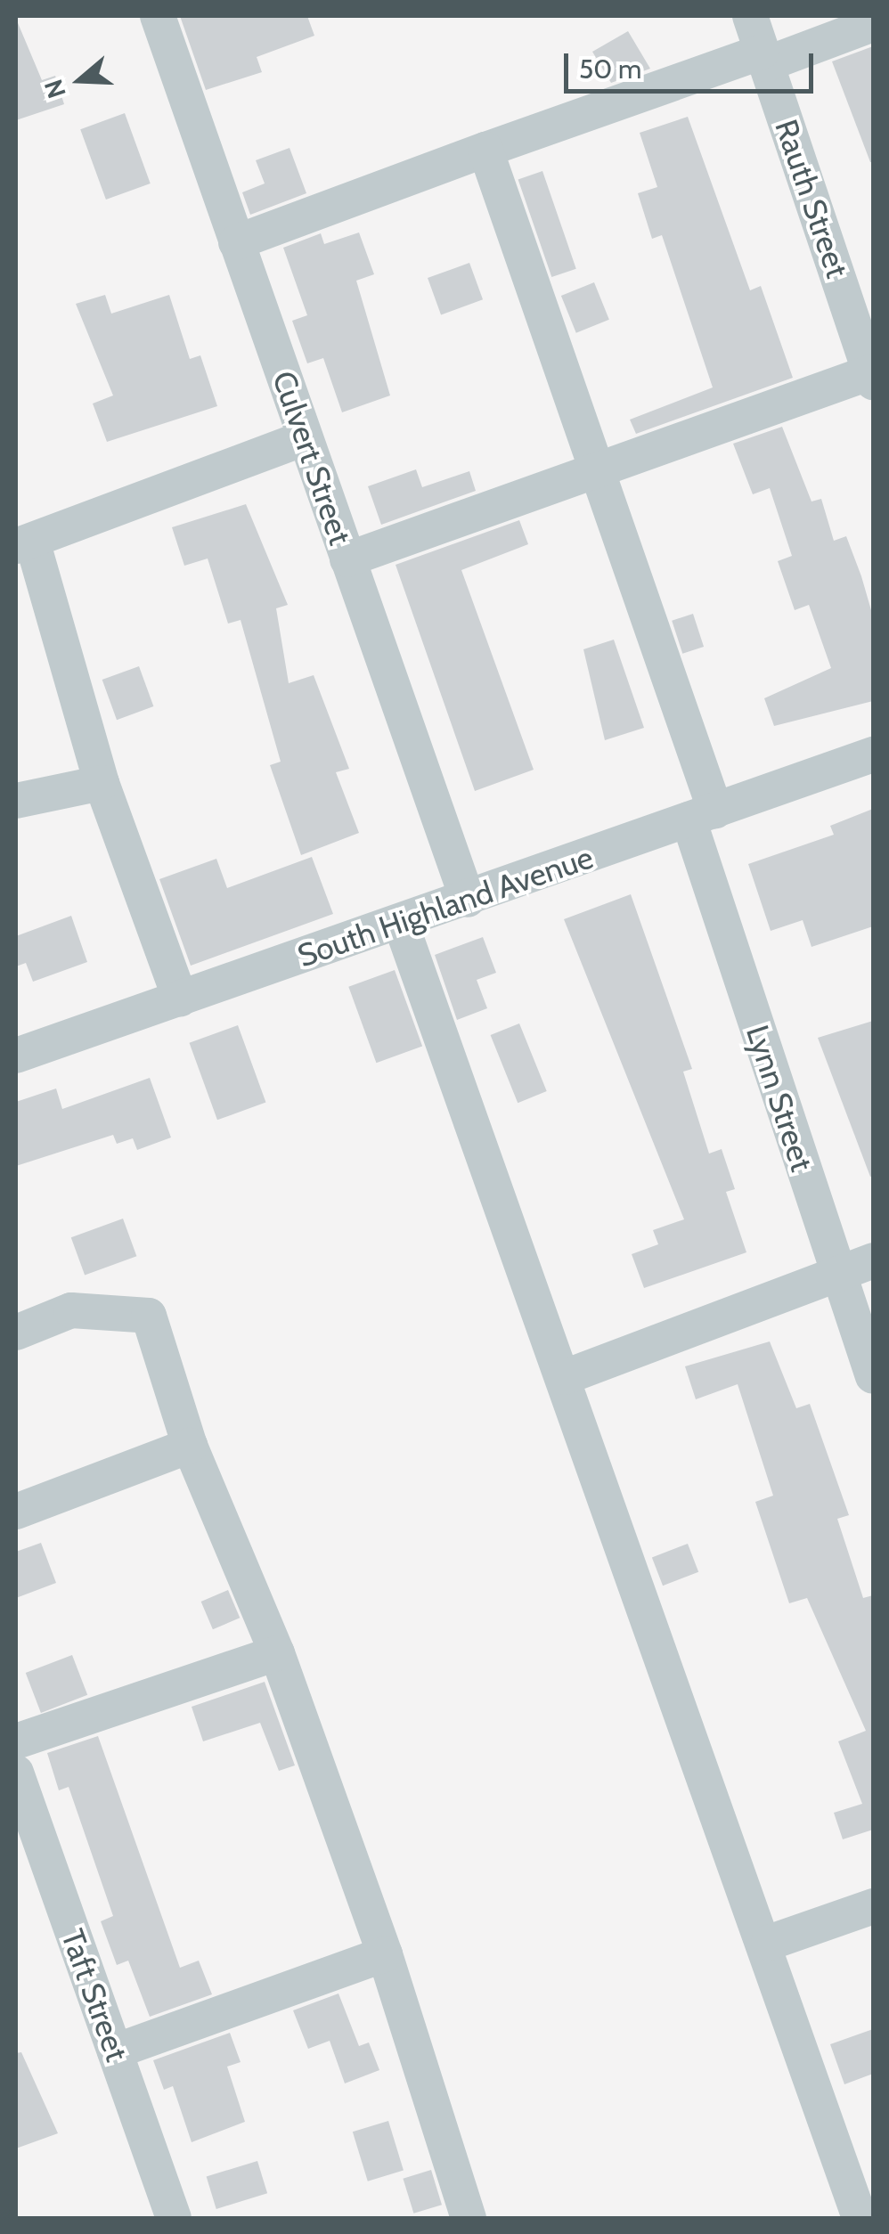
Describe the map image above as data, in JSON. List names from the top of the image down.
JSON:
{
  "streets": {
    "street": [
      "Rauth Street",
      "Culvert Street",
      "South Highland Avenue",
      "Lynn Street",
      "Taft Street"
    ]
  },
  "crossings": [
    ["Culvert Street", "South Highland Avenue"],
    ["South Highland Avenue", "Lynn Street"]
  ],
  "scale_bar": "50 m",
  "north": "left"
}
